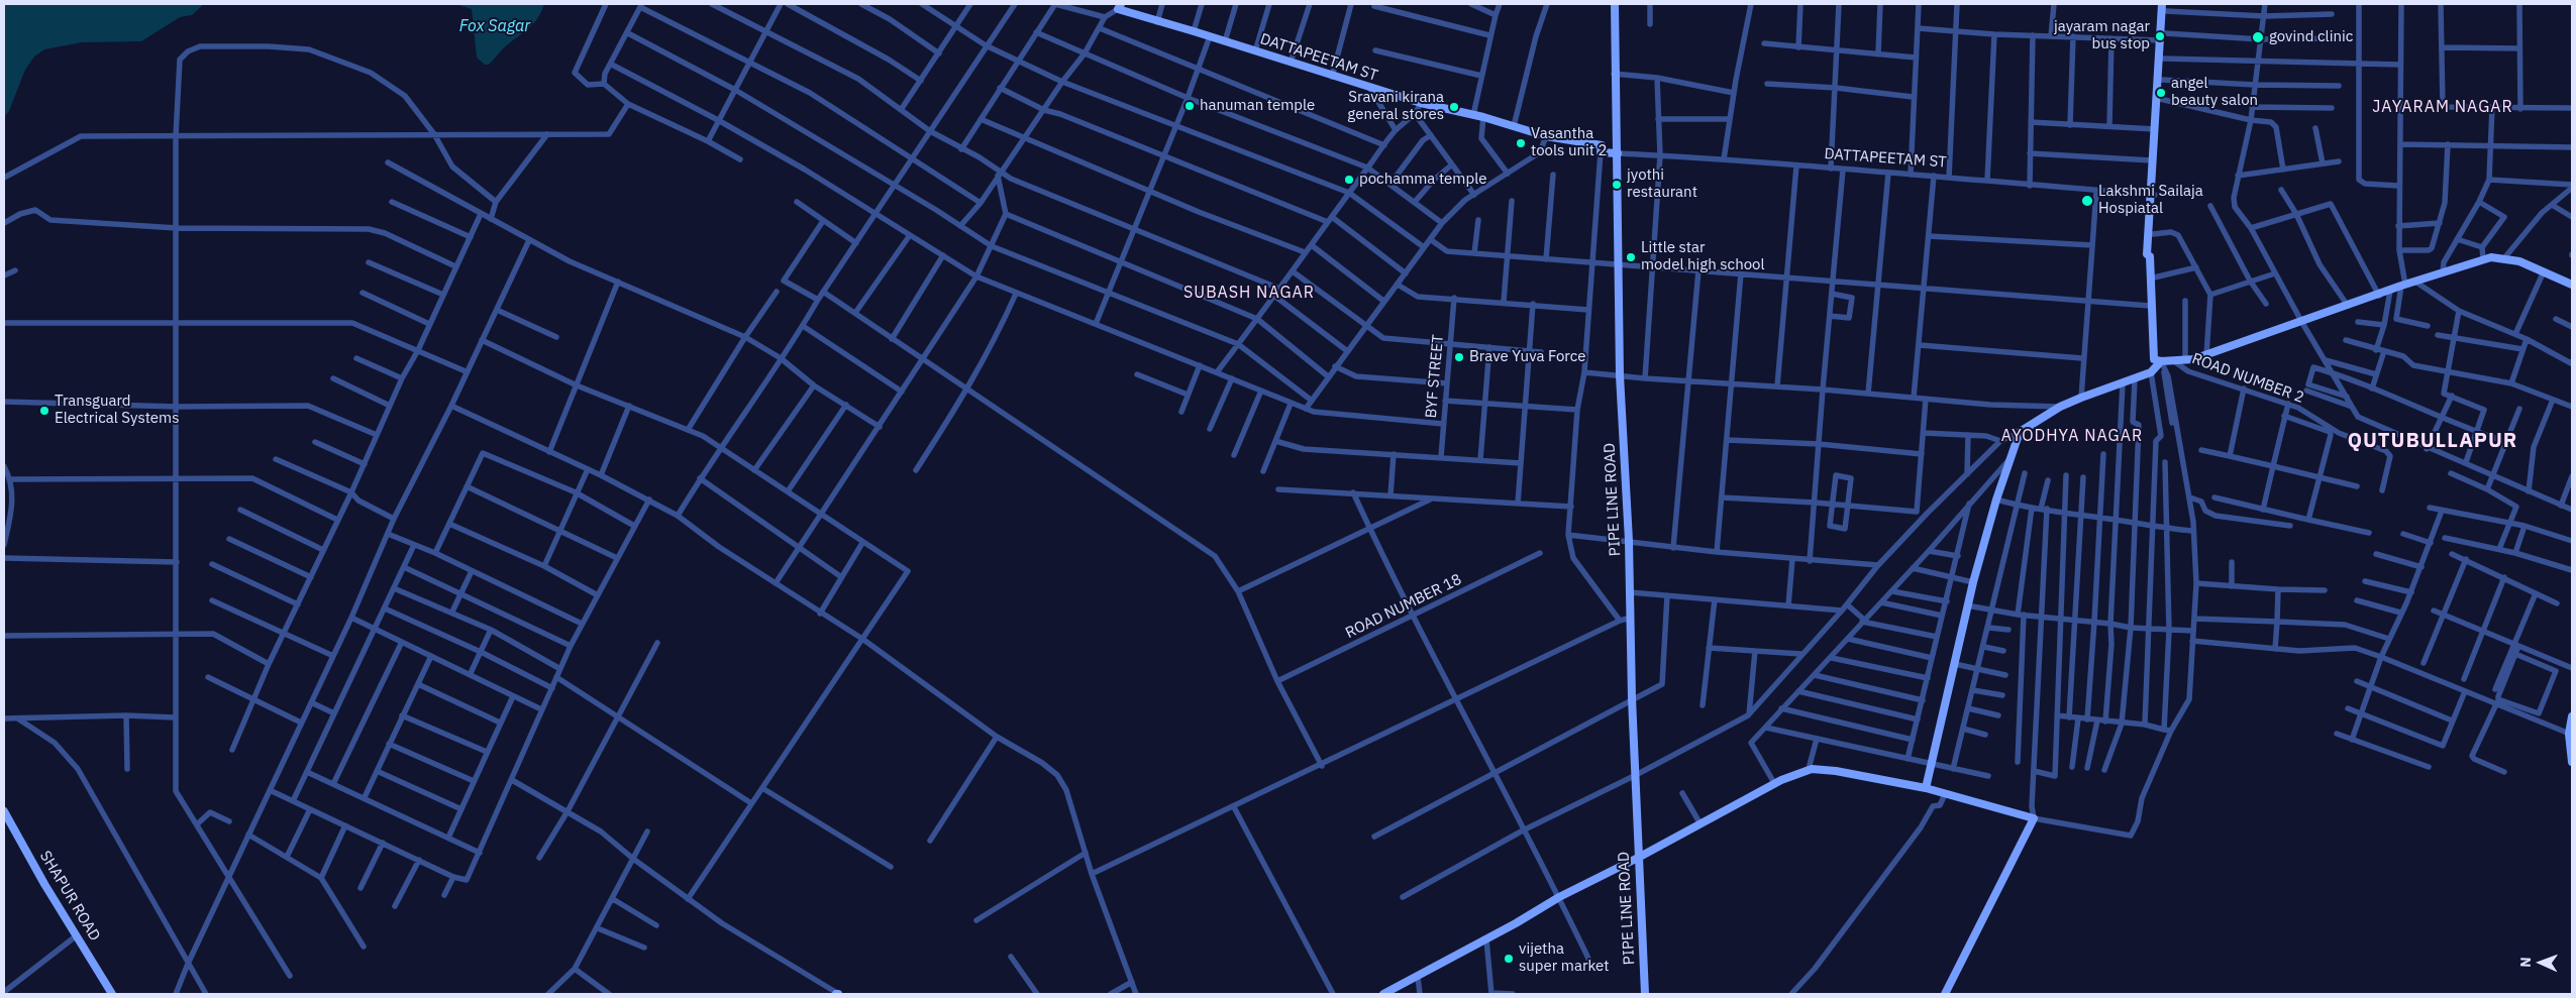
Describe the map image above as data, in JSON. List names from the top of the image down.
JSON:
{
  "streets": {
    "street": [
      "DATTAPEETAM ST",
      "BYF STREET",
      "ROAD NUMBER 2",
      "PIPE LINE ROAD",
      "ROAD NUMBER 18",
      "SHAPUR ROAD"
    ]
  },
  "crossings": [
    ["DATTAPEETAM ST", "PIPE LINE ROAD"]
  ],
  "districts": [
    "JAYARAM NAGAR",
    "SUBASH NAGAR",
    "AYODHYA NAGAR",
    "QUTUBULLAPUR"
  ],
  "water": ["Fox Sagar"],
  "places": [
    "jayaram nagar bus stop",
    "govind clinic",
    "angel beauty salon",
    "hanuman temple",
    "Sravani kirana general stores",
    "Vasantha tools unit 2",
    "pochamma temple",
    "jyothi restaurant",
    "Lakshmi Sailaja Hospiatal",
    "Little star model high school",
    "Brave Yuva Force",
    "Transguard Electrical Systems",
    "vijetha super market"
  ],
  "north": "left"
}
